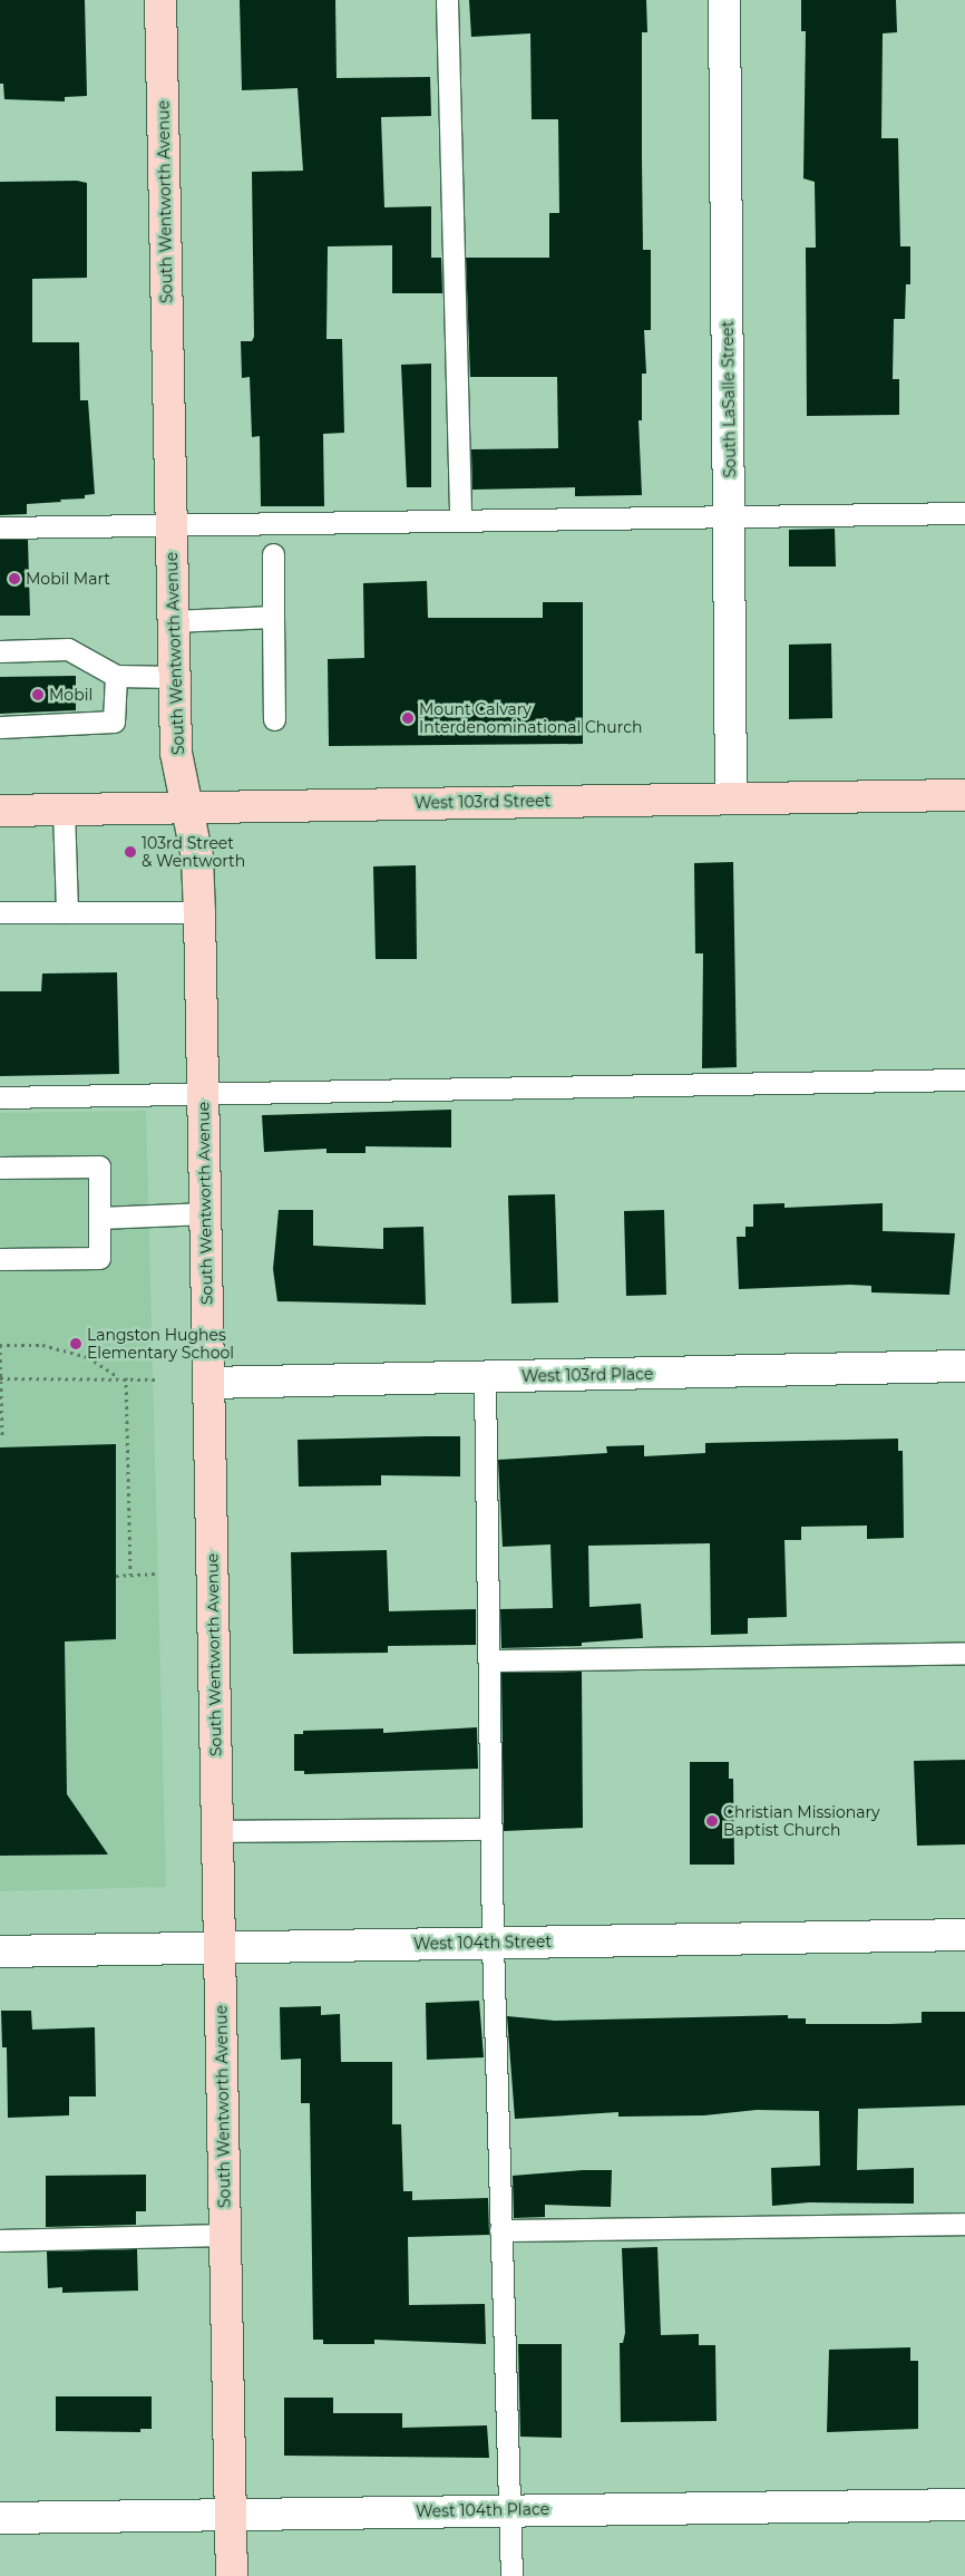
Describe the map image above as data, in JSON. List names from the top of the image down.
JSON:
{
  "streets": {
    "street": [
      "South Wentworth Avenue",
      "South LaSalle Street",
      "West 103rd Street",
      "West 103rd Place",
      "West 104th Street",
      "West 104th Place"
    ]
  },
  "crossings": [
    ["South Wentworth Avenue", "West 103rd Street"],
    ["South Wentworth Avenue", "West 103rd Place"],
    ["South Wentworth Avenue", "West 104th Street"],
    ["South Wentworth Avenue", "West 104th Place"],
    ["South LaSalle Street", "West 103rd Street"]
  ],
  "places": [
    "Mobil Mart",
    "Mobil",
    "Mount Calvary Interdenominational Church",
    "103rd Street & Wentworth",
    "Langston Hughes Elementary School",
    "Christian Missionary Baptist Church"
  ]
}
